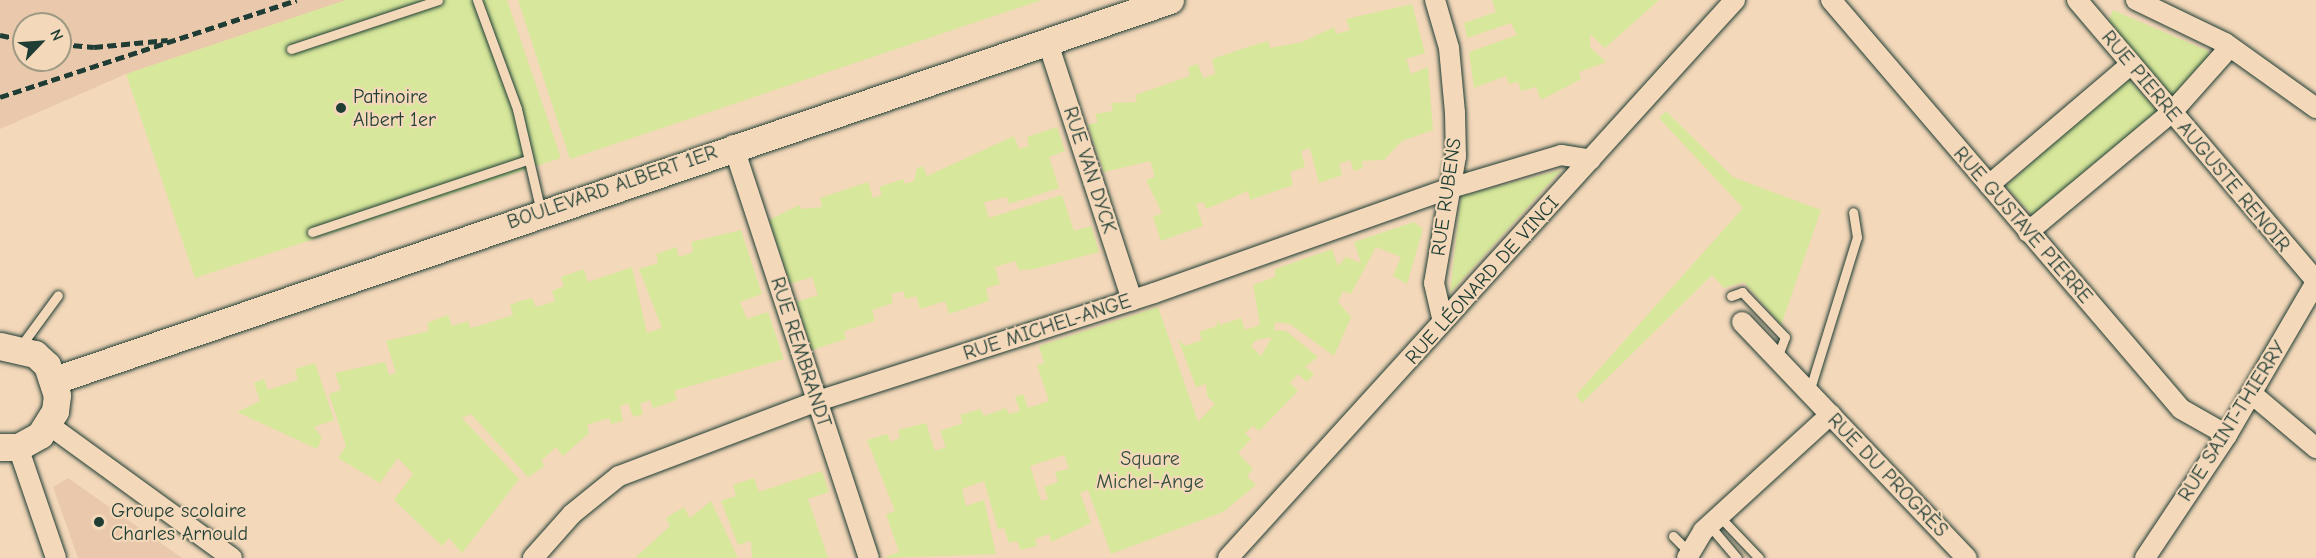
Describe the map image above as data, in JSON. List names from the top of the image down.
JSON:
{
  "streets": {
    "main road": ["BOULEVARD ALBERT 1ER"],
    "street": [
      "RUE PIERRE AUGUSTE RENOIR",
      "RUE VAN DYCK",
      "RUE RUBENS",
      "RUE GUSTAVE PIERRE",
      "RUE LÉONARD DE VINCI",
      "RUE MICHEL-ANGE",
      "RUE REMBRANDT",
      "RUE SAINT-THIERRY",
      "RUE DU PROGRÈS"
    ]
  },
  "crossings": [
    ["RUE PIERRE AUGUSTE RENOIR", "RUE SAINT-THIERRY"],
    ["RUE VAN DYCK", "BOULEVARD ALBERT 1ER"],
    ["RUE VAN DYCK", "RUE MICHEL-ANGE"],
    ["BOULEVARD ALBERT 1ER", "RUE REMBRANDT"],
    ["RUE RUBENS", "RUE LÉONARD DE VINCI"],
    ["RUE RUBENS", "RUE MICHEL-ANGE"],
    ["RUE GUSTAVE PIERRE", "RUE SAINT-THIERRY"],
    ["RUE LÉONARD DE VINCI", "RUE MICHEL-ANGE"],
    ["RUE MICHEL-ANGE", "RUE REMBRANDT"]
  ],
  "parks": ["Square Michel-Ange"],
  "places": ["Patinoire Albert 1er", "Groupe scolaire Charles Arnould"],
  "north": "top right"
}
